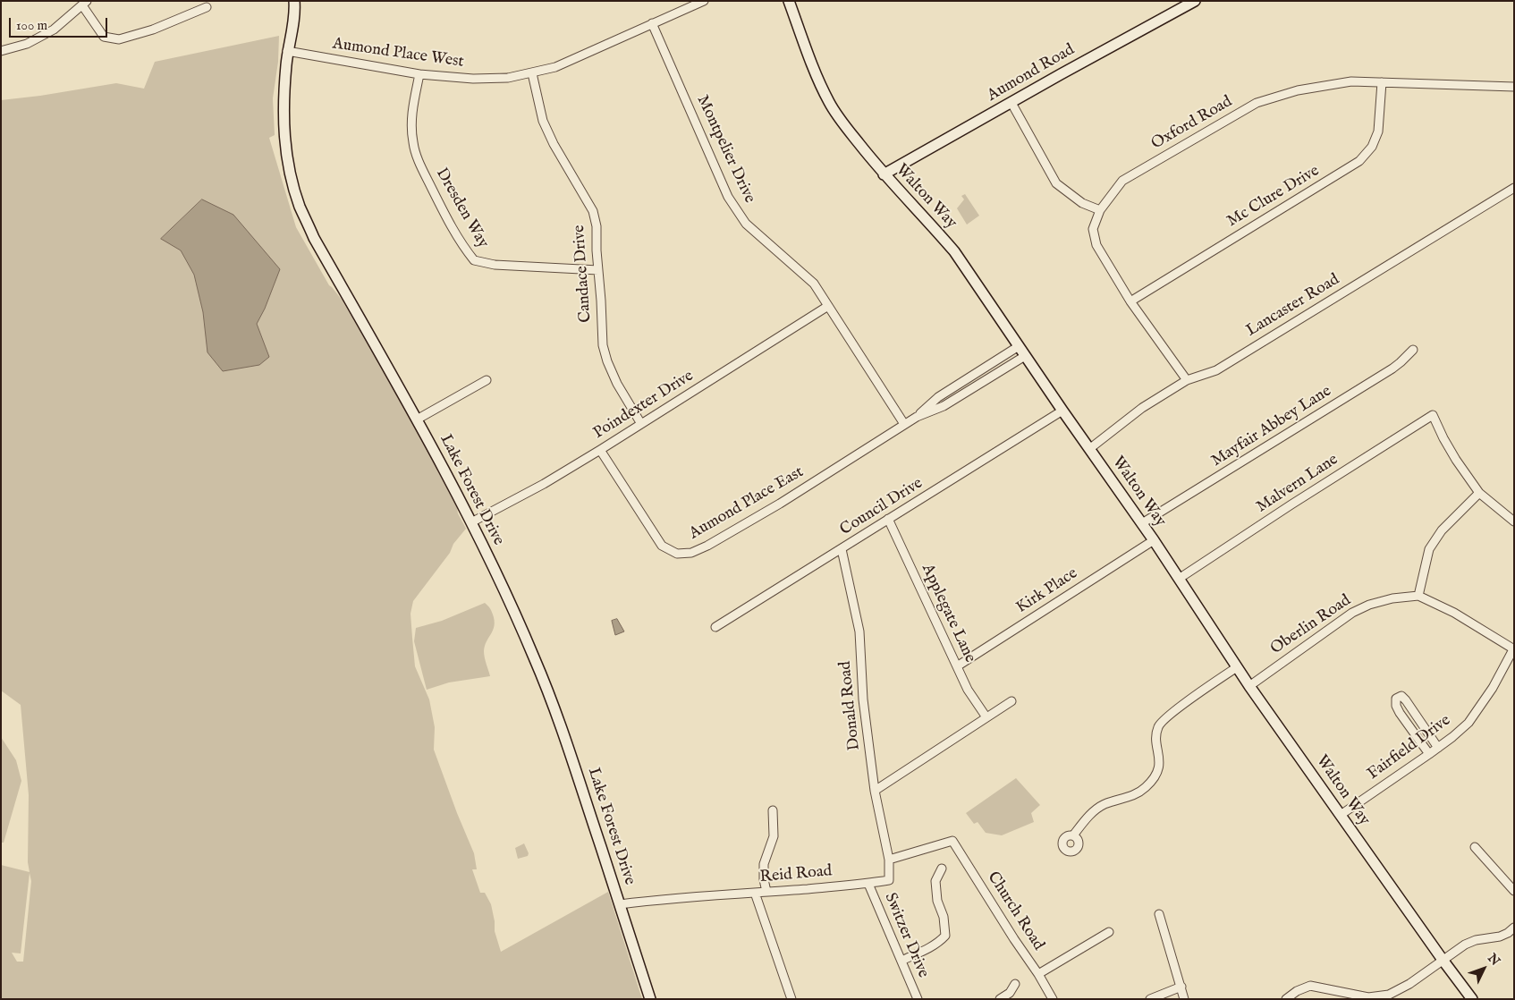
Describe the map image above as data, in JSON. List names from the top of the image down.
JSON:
{
  "streets": {
    "street": [
      "Aumond Place West",
      "Aumond Road",
      "Oxford Road",
      "Montpelier Drive",
      "Walton Way",
      "Mc Clure Drive",
      "Dresden Way",
      "Candace Drive",
      "Lancaster Road",
      "Poindexter Drive",
      "Mayfair Abbey Lane",
      "Malvern Lane",
      "Lake Forest Drive",
      "Aumond Place East",
      "Council Drive",
      "Kirk Place",
      "Applegate Lane",
      "Oberlin Road",
      "Donald Road",
      "Fairfield Drive",
      "Reid Road",
      "Church Road",
      "Switzer Drive"
    ]
  },
  "crossings": [
    ["Aumond Place West", "Montpelier Drive"],
    ["Aumond Place West", "Dresden Way"],
    ["Aumond Place West", "Candace Drive"],
    ["Aumond Place West", "Lake Forest Drive"],
    ["Aumond Road", "Walton Way"],
    ["Oxford Road", "Mc Clure Drive"],
    ["Oxford Road", "Lancaster Road"],
    ["Montpelier Drive", "Poindexter Drive"],
    ["Montpelier Drive", "Aumond Place East"],
    ["Walton Way", "Lancaster Road"],
    ["Walton Way", "Mayfair Abbey Lane"],
    ["Walton Way", "Malvern Lane"],
    ["Walton Way", "Aumond Place East"],
    ["Walton Way", "Council Drive"],
    ["Walton Way", "Kirk Place"],
    ["Walton Way", "Oberlin Road"],
    ["Walton Way", "Fairfield Drive"],
    ["Dresden Way", "Candace Drive"],
    ["Candace Drive", "Poindexter Drive"],
    ["Poindexter Drive", "Lake Forest Drive"],
    ["Poindexter Drive", "Aumond Place East"],
    ["Lake Forest Drive", "Reid Road"],
    ["Council Drive", "Applegate Lane"],
    ["Council Drive", "Donald Road"],
    ["Kirk Place", "Applegate Lane"],
    ["Donald Road", "Reid Road"],
    ["Donald Road", "Church Road"],
    ["Reid Road", "Church Road"],
    ["Reid Road", "Switzer Drive"]
  ],
  "scale_bar": "100 m",
  "north": "top right"
}
